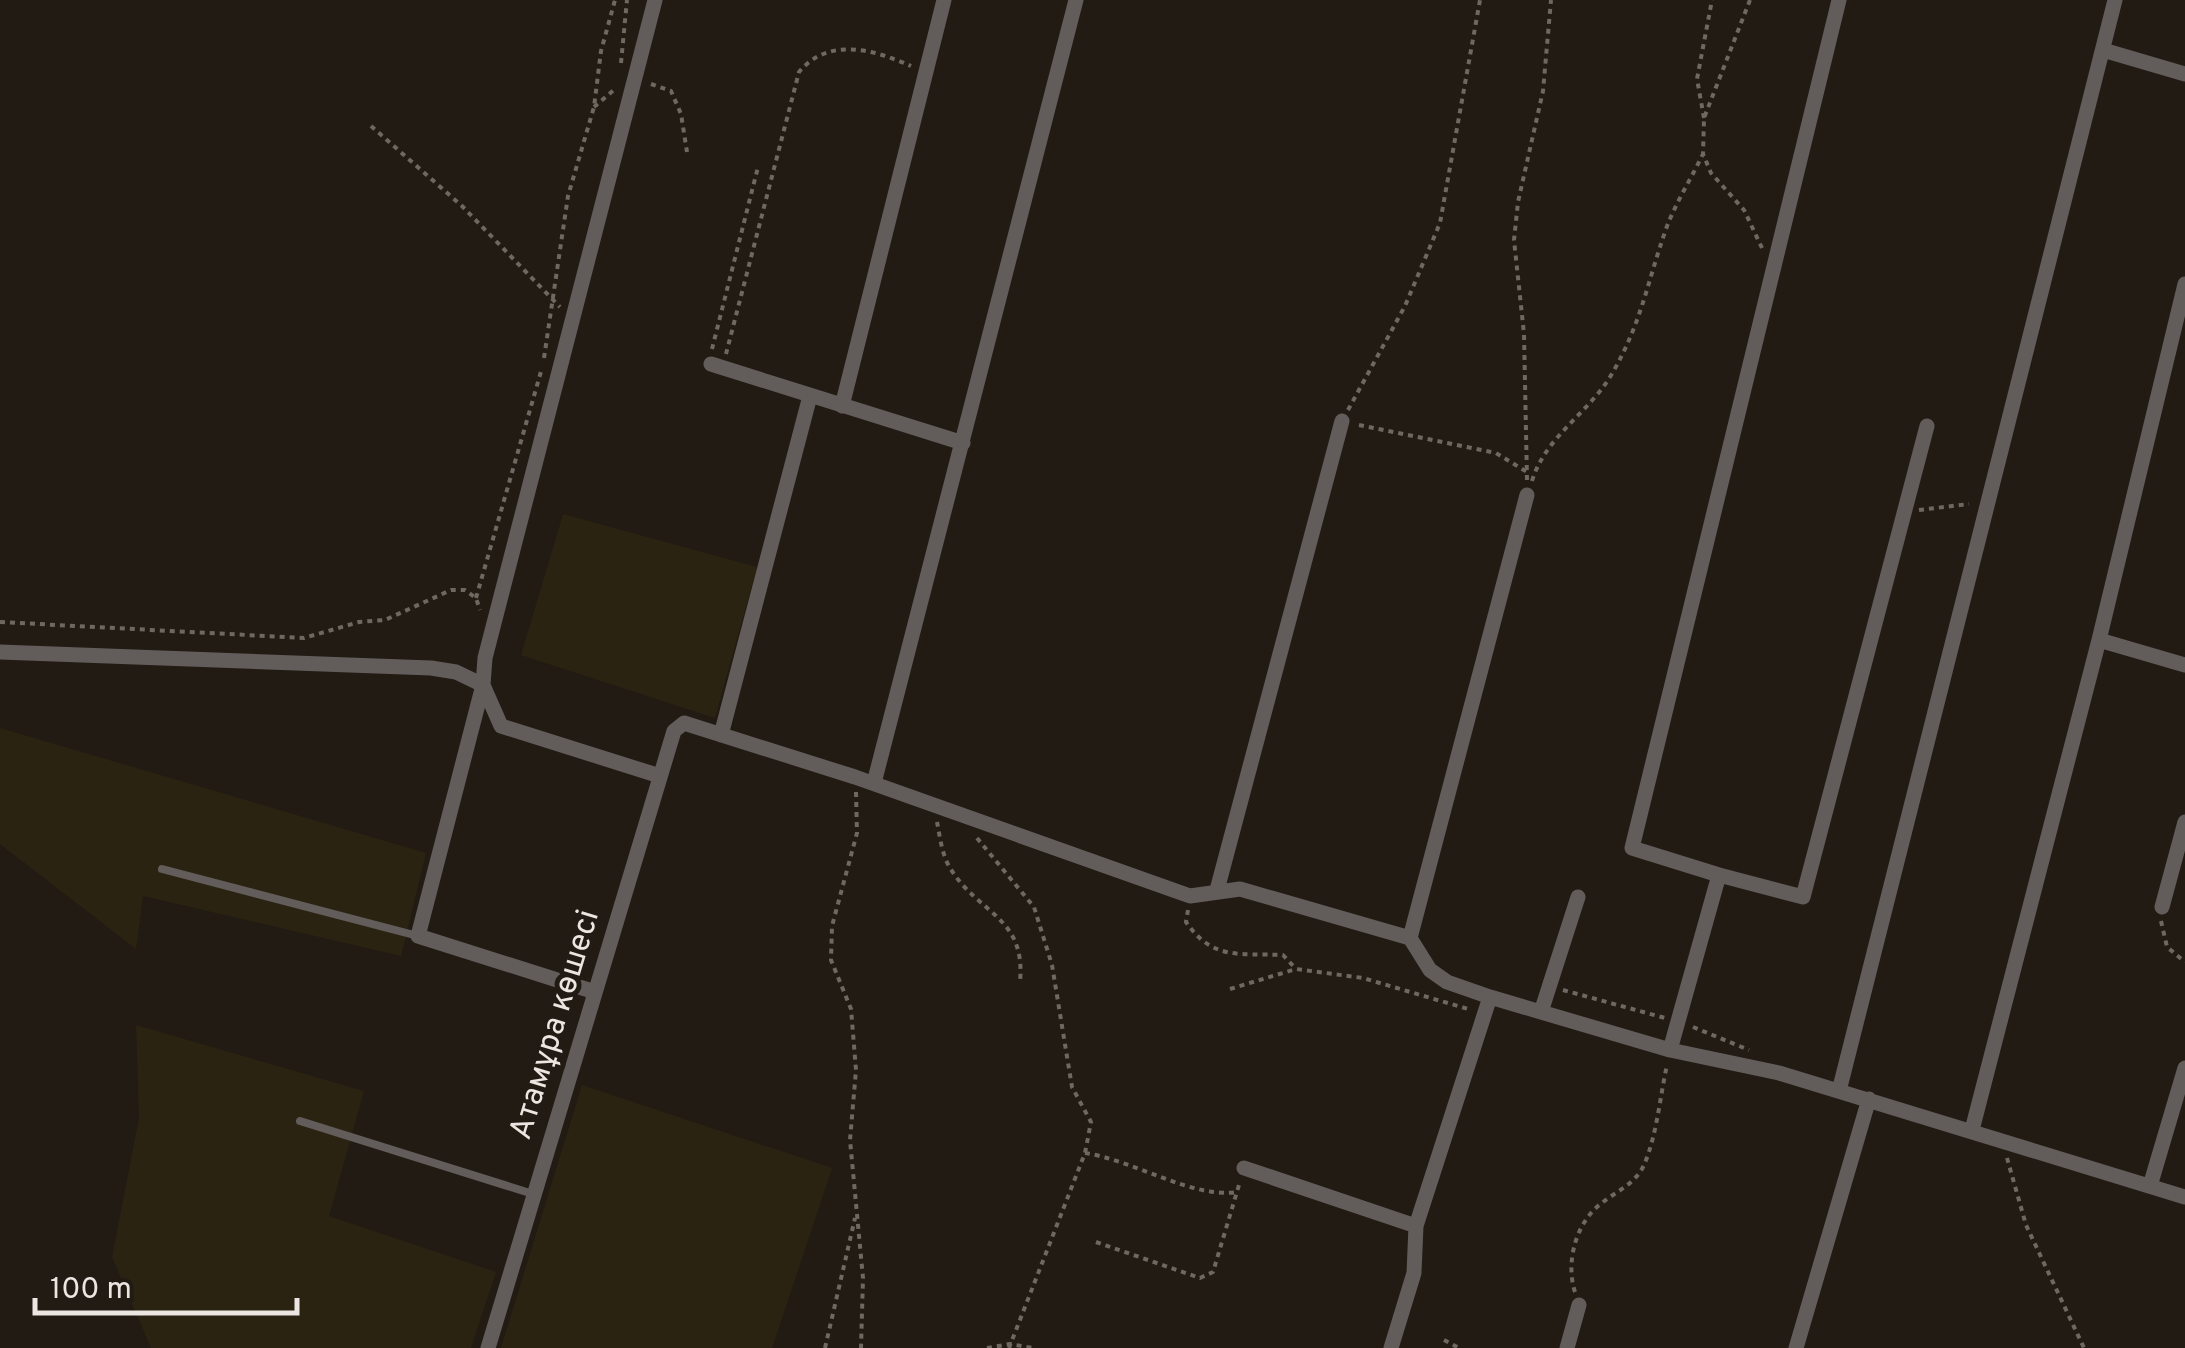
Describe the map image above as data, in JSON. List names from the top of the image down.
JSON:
{
  "streets": {
    "street": ["Атамұра көшесі"]
  },
  "scale_bar": "100 m"
}
